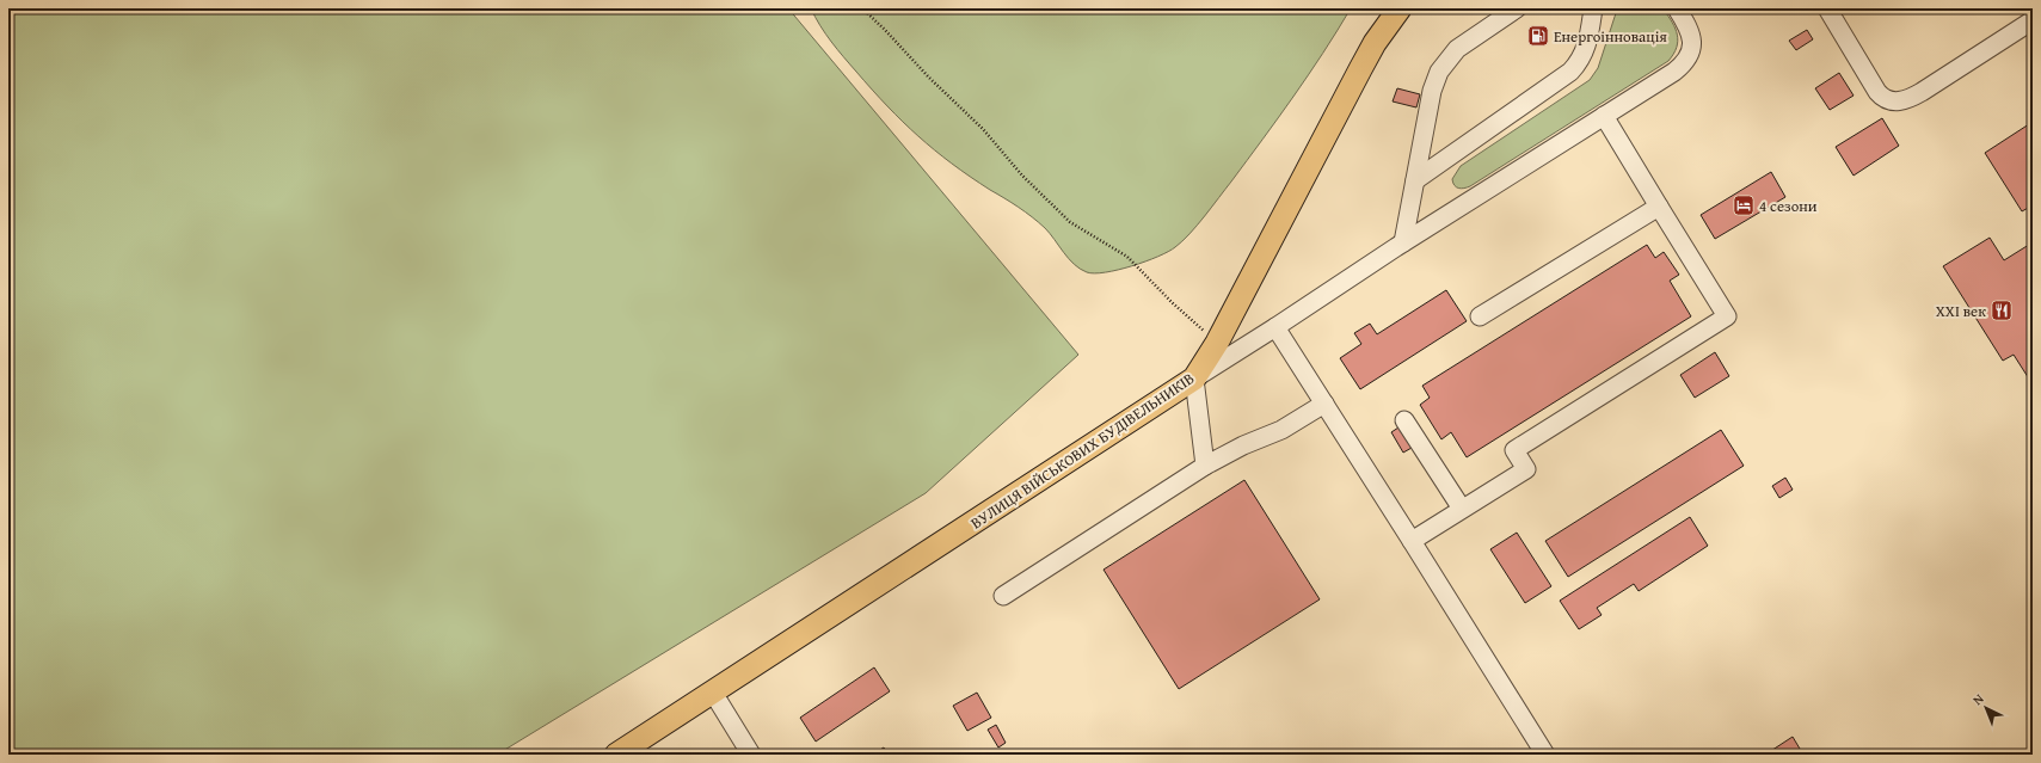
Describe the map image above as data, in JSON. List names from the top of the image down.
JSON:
{
  "streets": {
    "main road": ["ВУЛИЦЯ ВІЙСЬКОВИХ БУДІВЕЛЬНИКІВ"]
  },
  "places": {
    "fuel station": ["Енергоінновація"],
    "hotel": ["4 сезони"],
    "restaurant": ["XXI век"]
  },
  "north": "top left"
}
